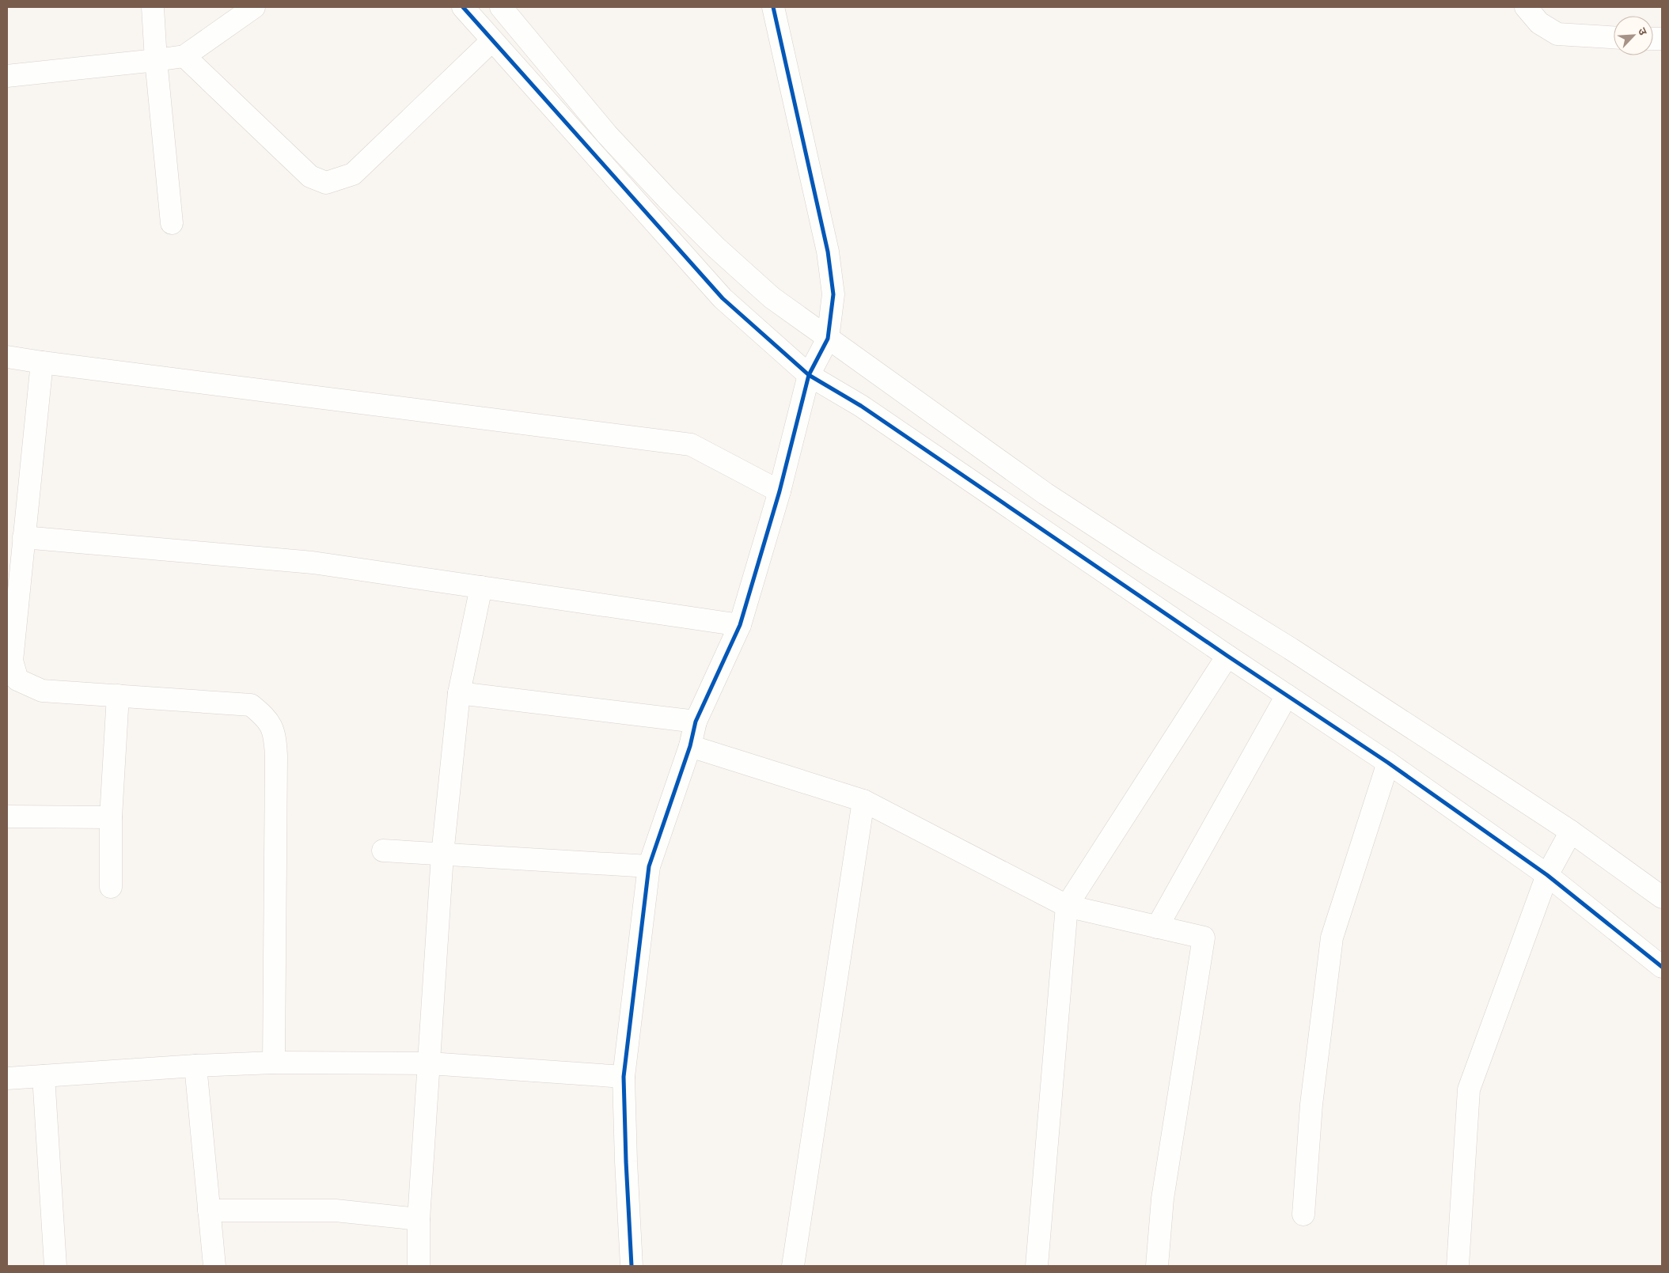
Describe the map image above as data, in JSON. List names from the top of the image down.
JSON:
{
  "north": "top right"
}
